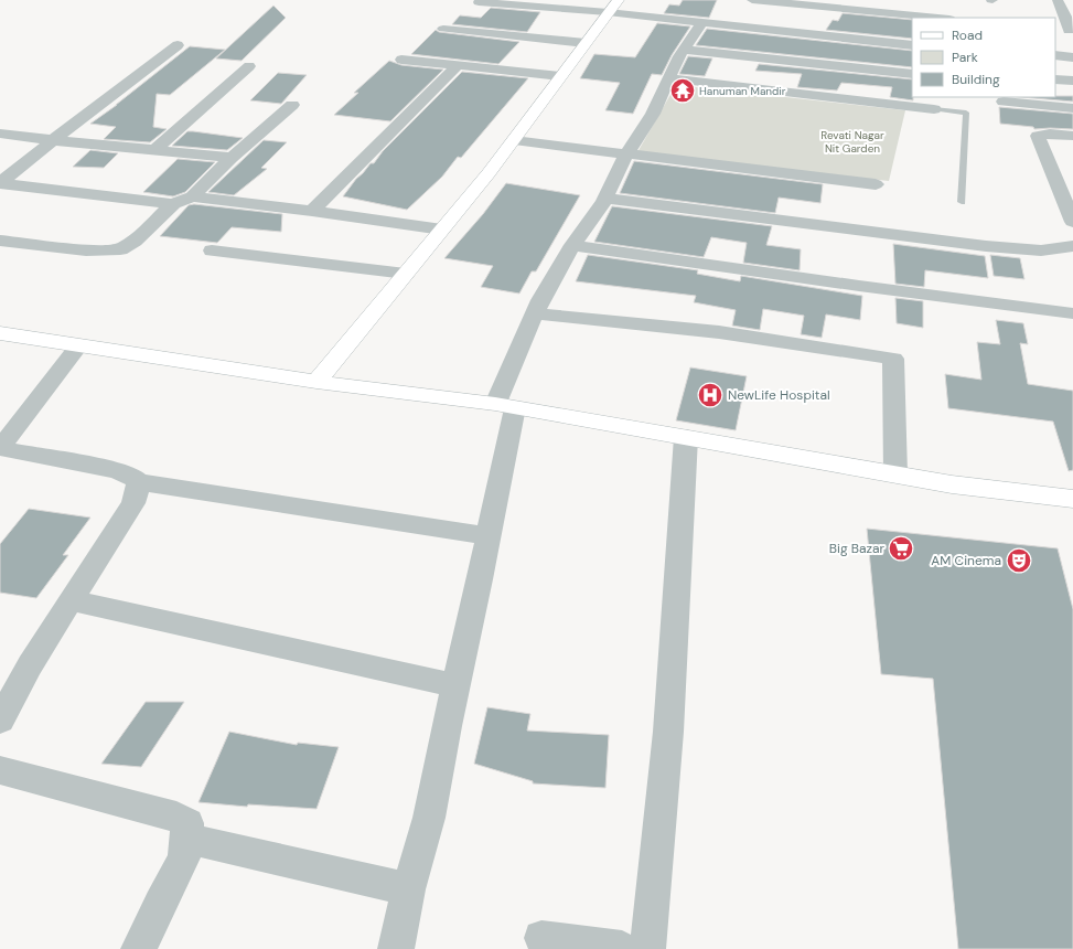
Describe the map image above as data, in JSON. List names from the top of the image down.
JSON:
{
  "parks": ["Revati Nagar Nit Garden"],
  "places": {
    "temple": ["Hanuman Mandir"],
    "hospital": ["NewLife Hospital"],
    "supermarket": ["Big Bazar"],
    "theatre": ["AM Cinema"]
  },
  "legend": ["Road", "Park", "Building"]
}
